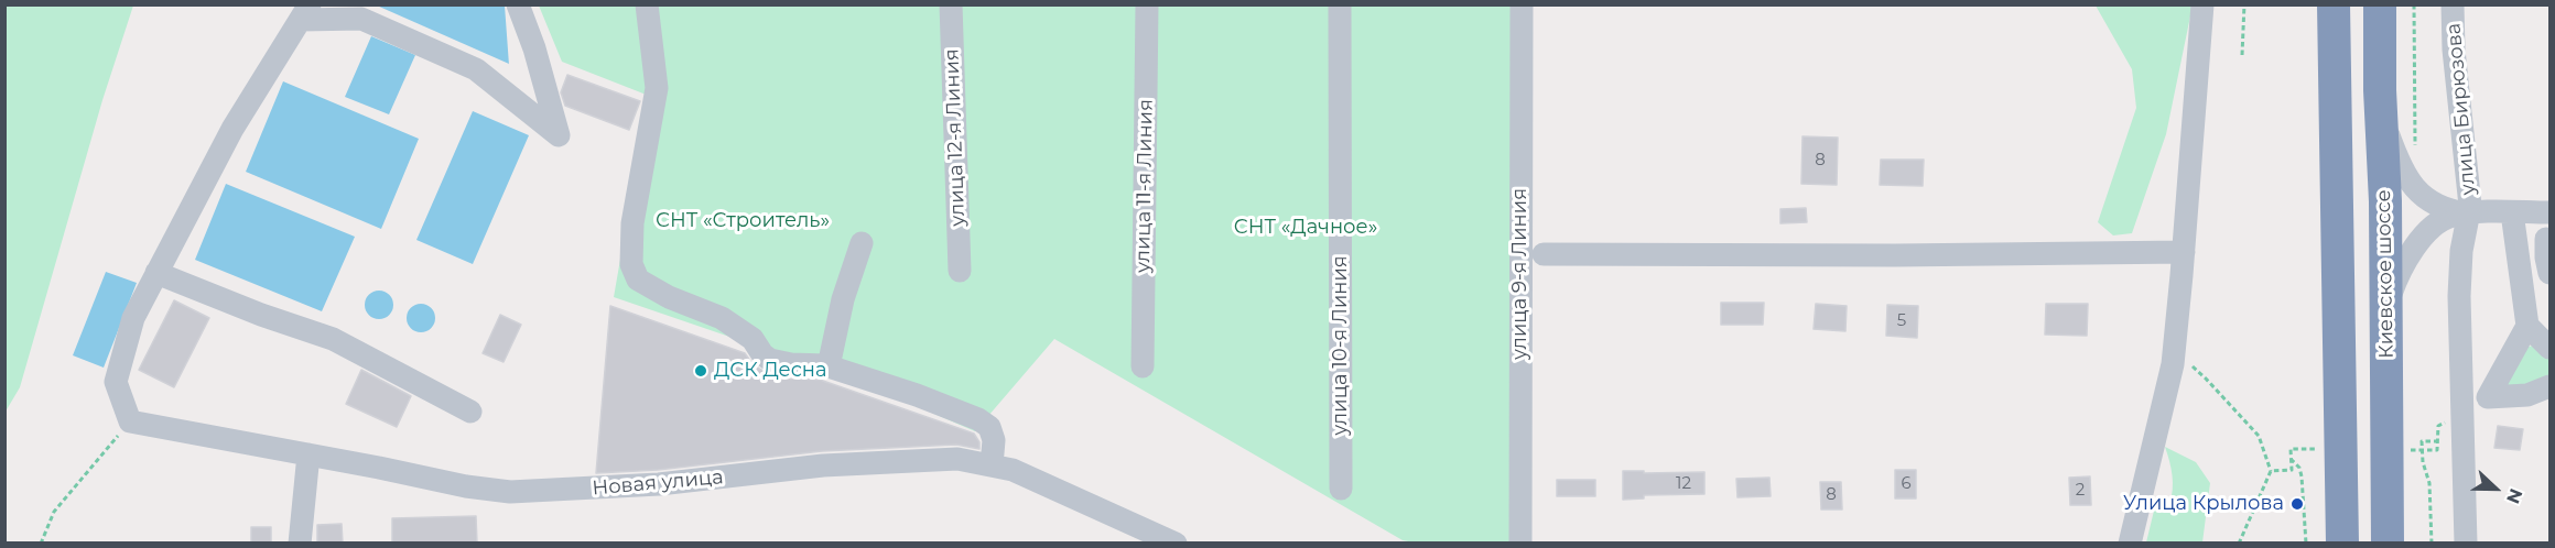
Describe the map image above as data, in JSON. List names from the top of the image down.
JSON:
{
  "streets": {
    "highway": ["Киевское шоссе"],
    "street": [
      "улица Бирюзова",
      "улица 12-я Линия",
      "улица 11-я Линия",
      "улица 9-я Линия",
      "улица 10-я Линия",
      "Новая улица"
    ]
  },
  "parks": ["СНТ «Строитель»", "СНТ «Дачное»"],
  "places": ["ДСК Десна", "Улица Крылова"],
  "house_numbers": [
    "8",
    "5",
    "12",
    "6",
    "2",
    "8"
  ],
  "north": "right"
}
